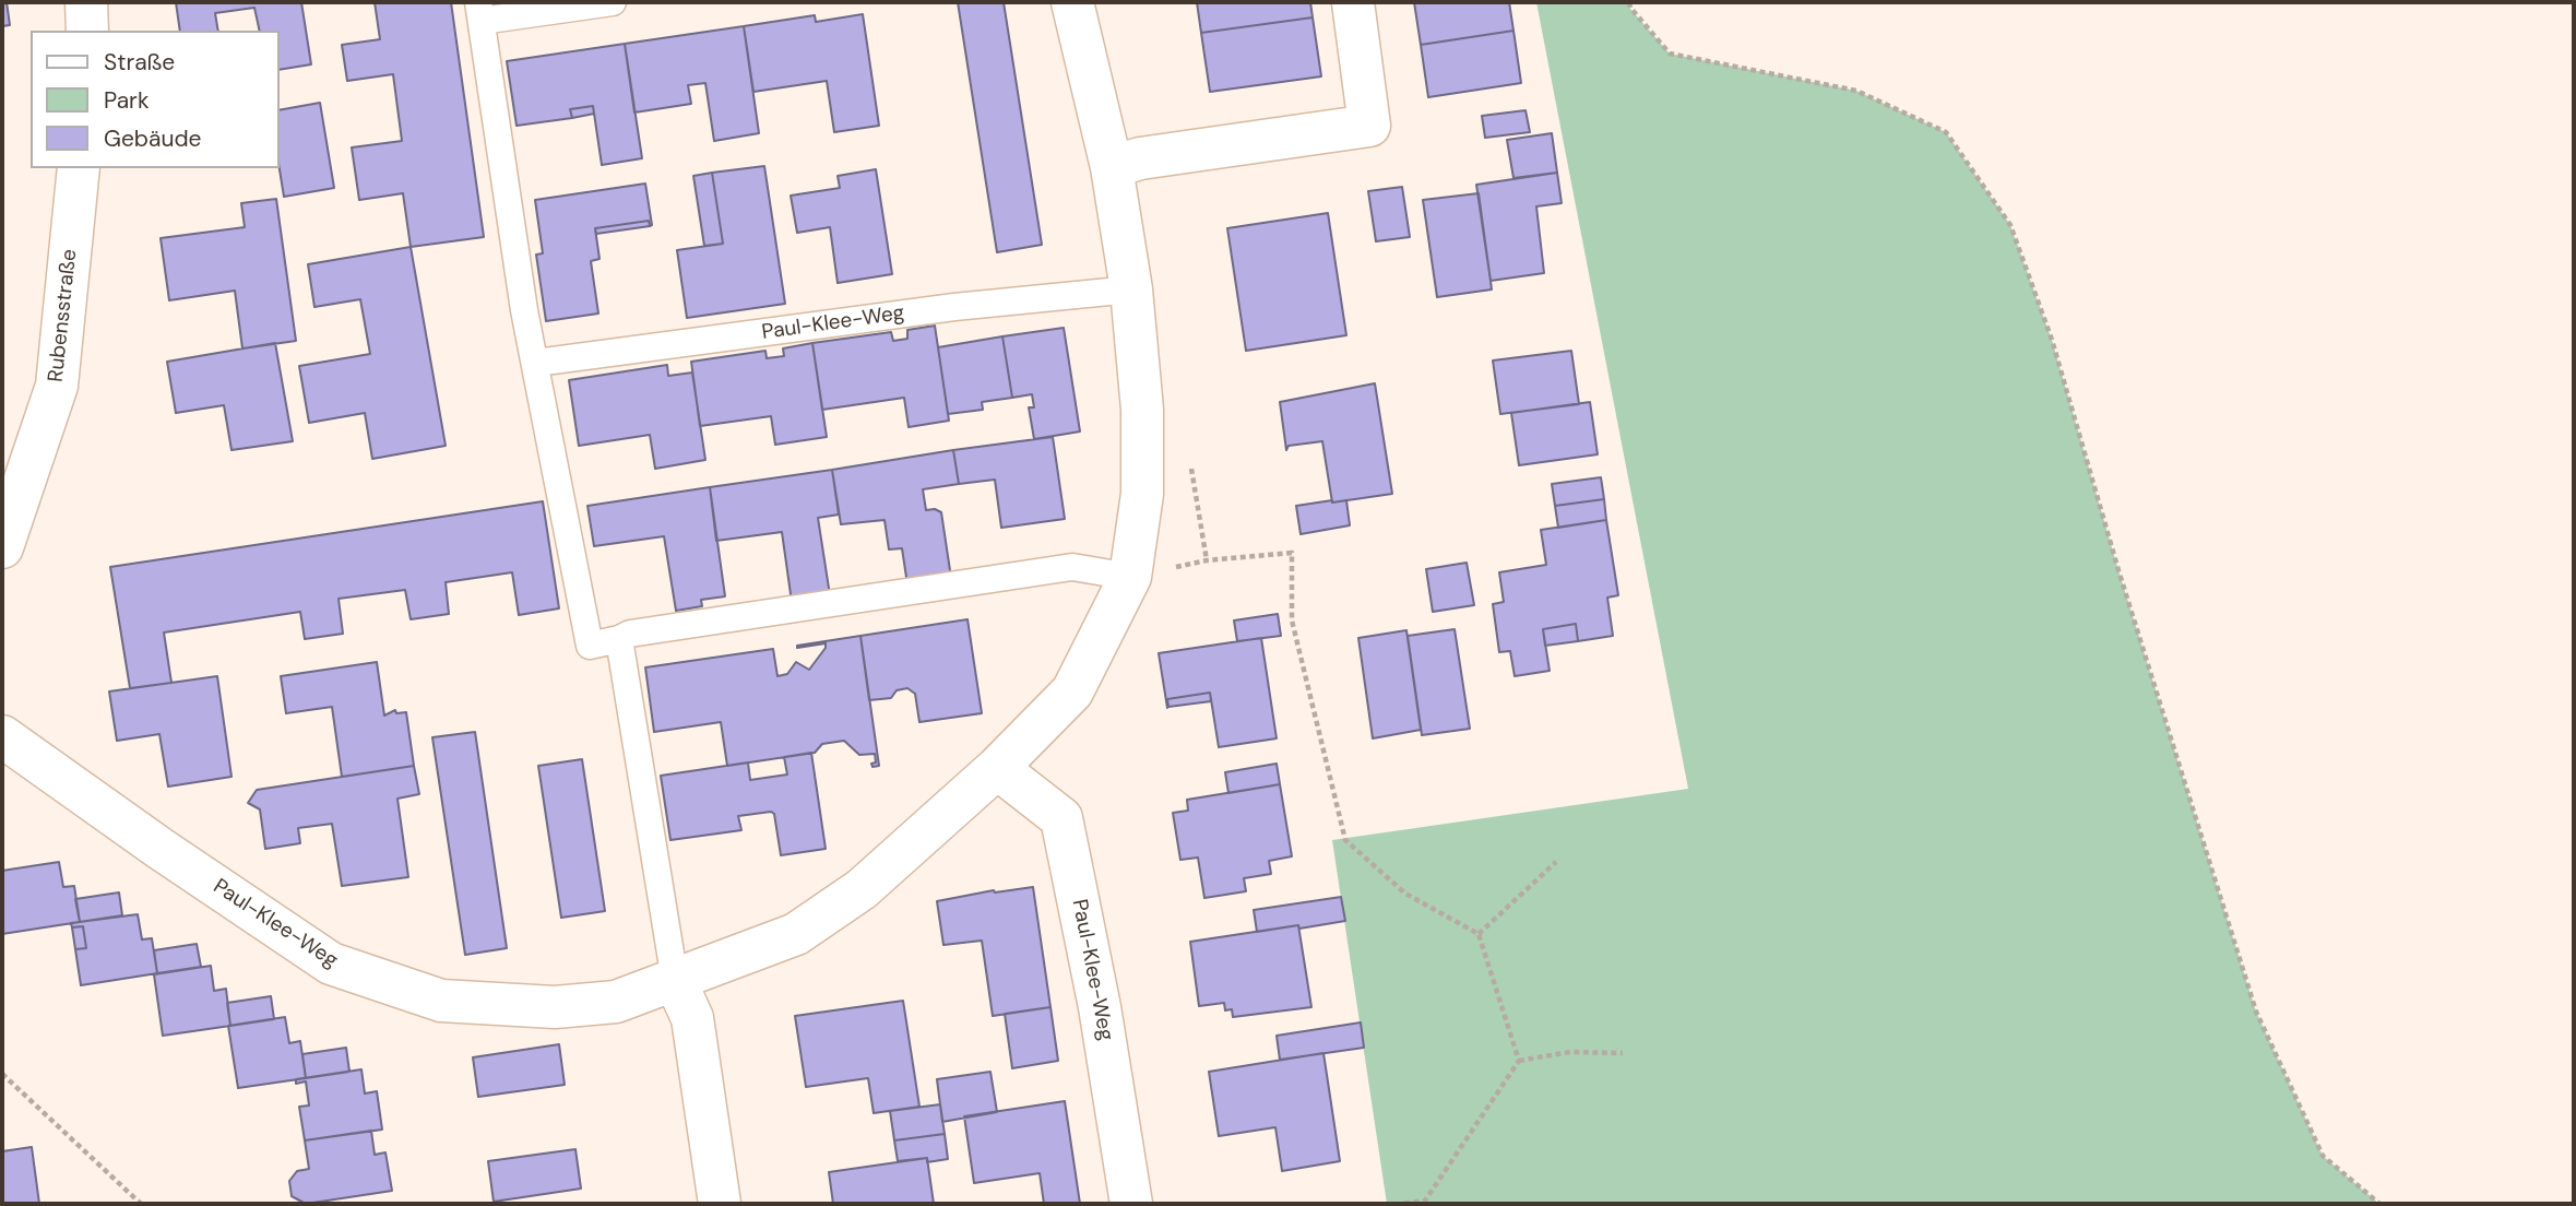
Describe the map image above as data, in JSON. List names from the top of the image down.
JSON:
{
  "streets": {
    "street": ["Rubensstraße", "Paul-Klee-Weg"]
  },
  "legend": ["Straße", "Park", "Gebäude"]
}
